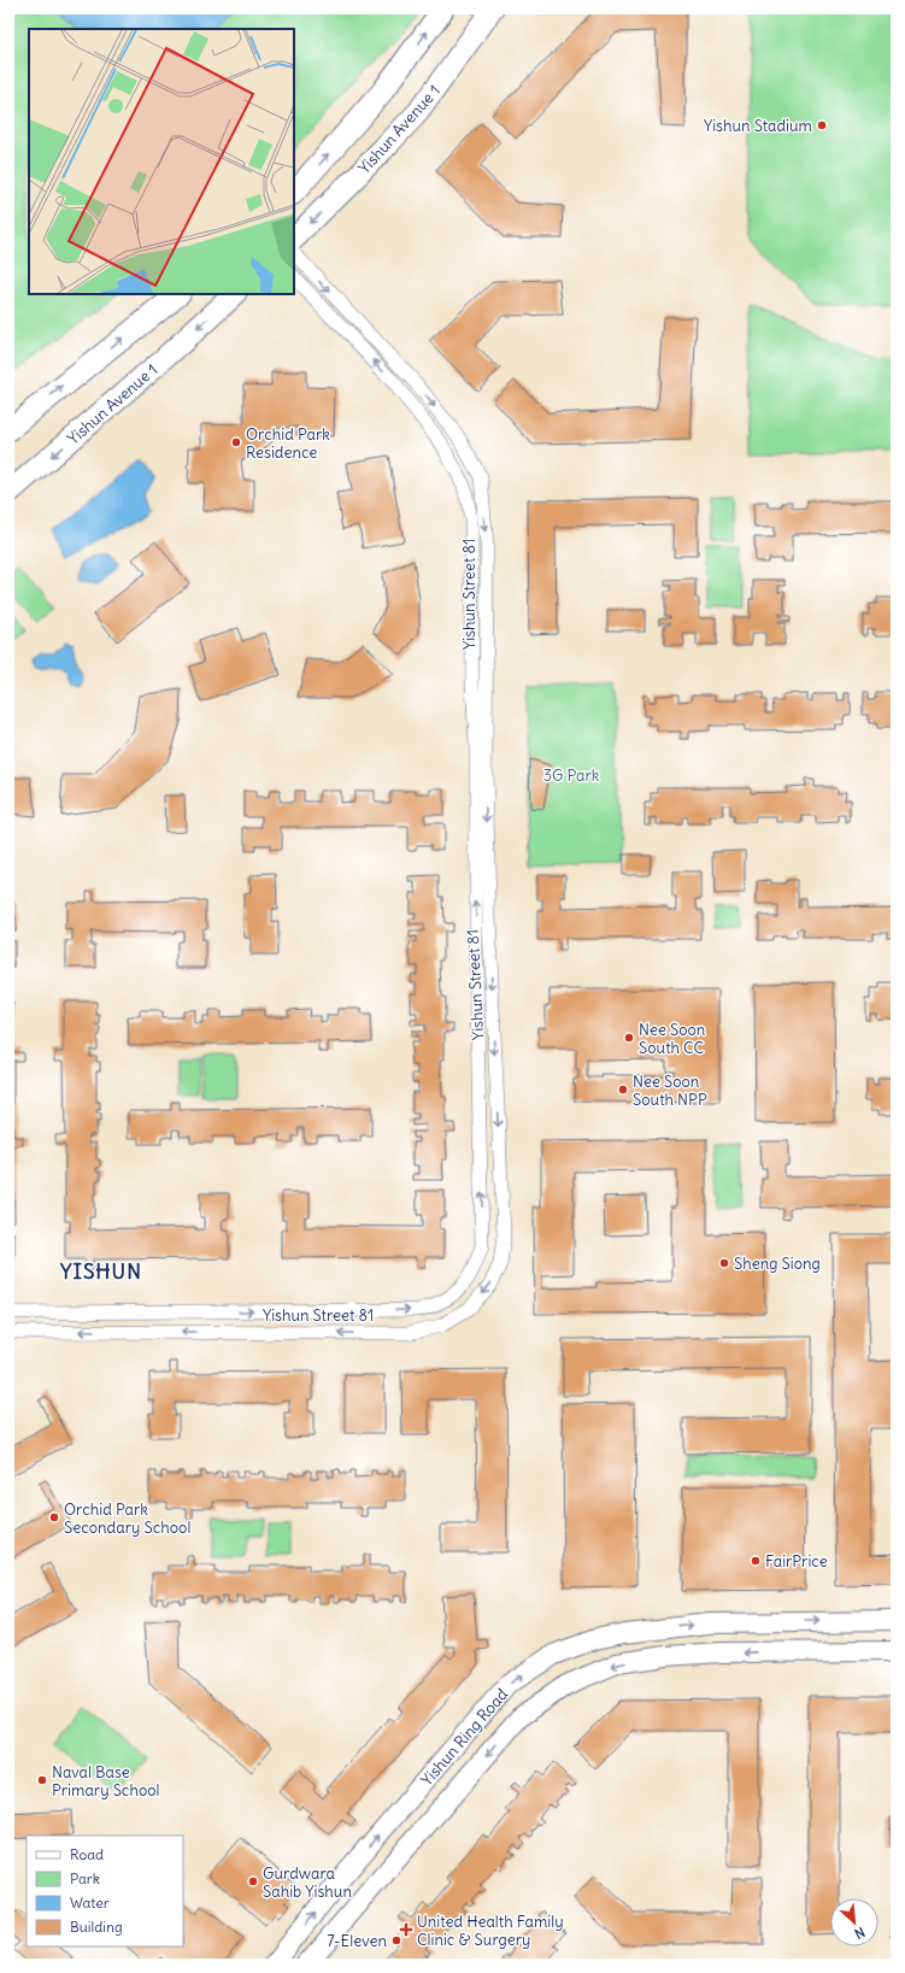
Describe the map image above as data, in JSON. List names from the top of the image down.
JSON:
{
  "streets": {
    "main road": ["Yishun Avenue 1", "Yishun Ring Road"],
    "street": ["Yishun Street 81"]
  },
  "districts": ["YISHUN"],
  "parks": ["3G Park"],
  "places": {
    "other": [
      "Yishun Stadium",
      "Orchid Park Residence",
      "Nee Soon South CC",
      "Nee Soon South NPP",
      "Sheng Siong",
      "Orchid Park Secondary School",
      "FairPrice",
      "Naval Base Primary School",
      "Gurdwara Sahib Yishun",
      "7-Eleven"
    ],
    "health": ["United Health Family Clinic & Surgery"]
  },
  "legend": [
    "Road",
    "Park",
    "Water",
    "Building"
  ],
  "north": "bottom right"
}
